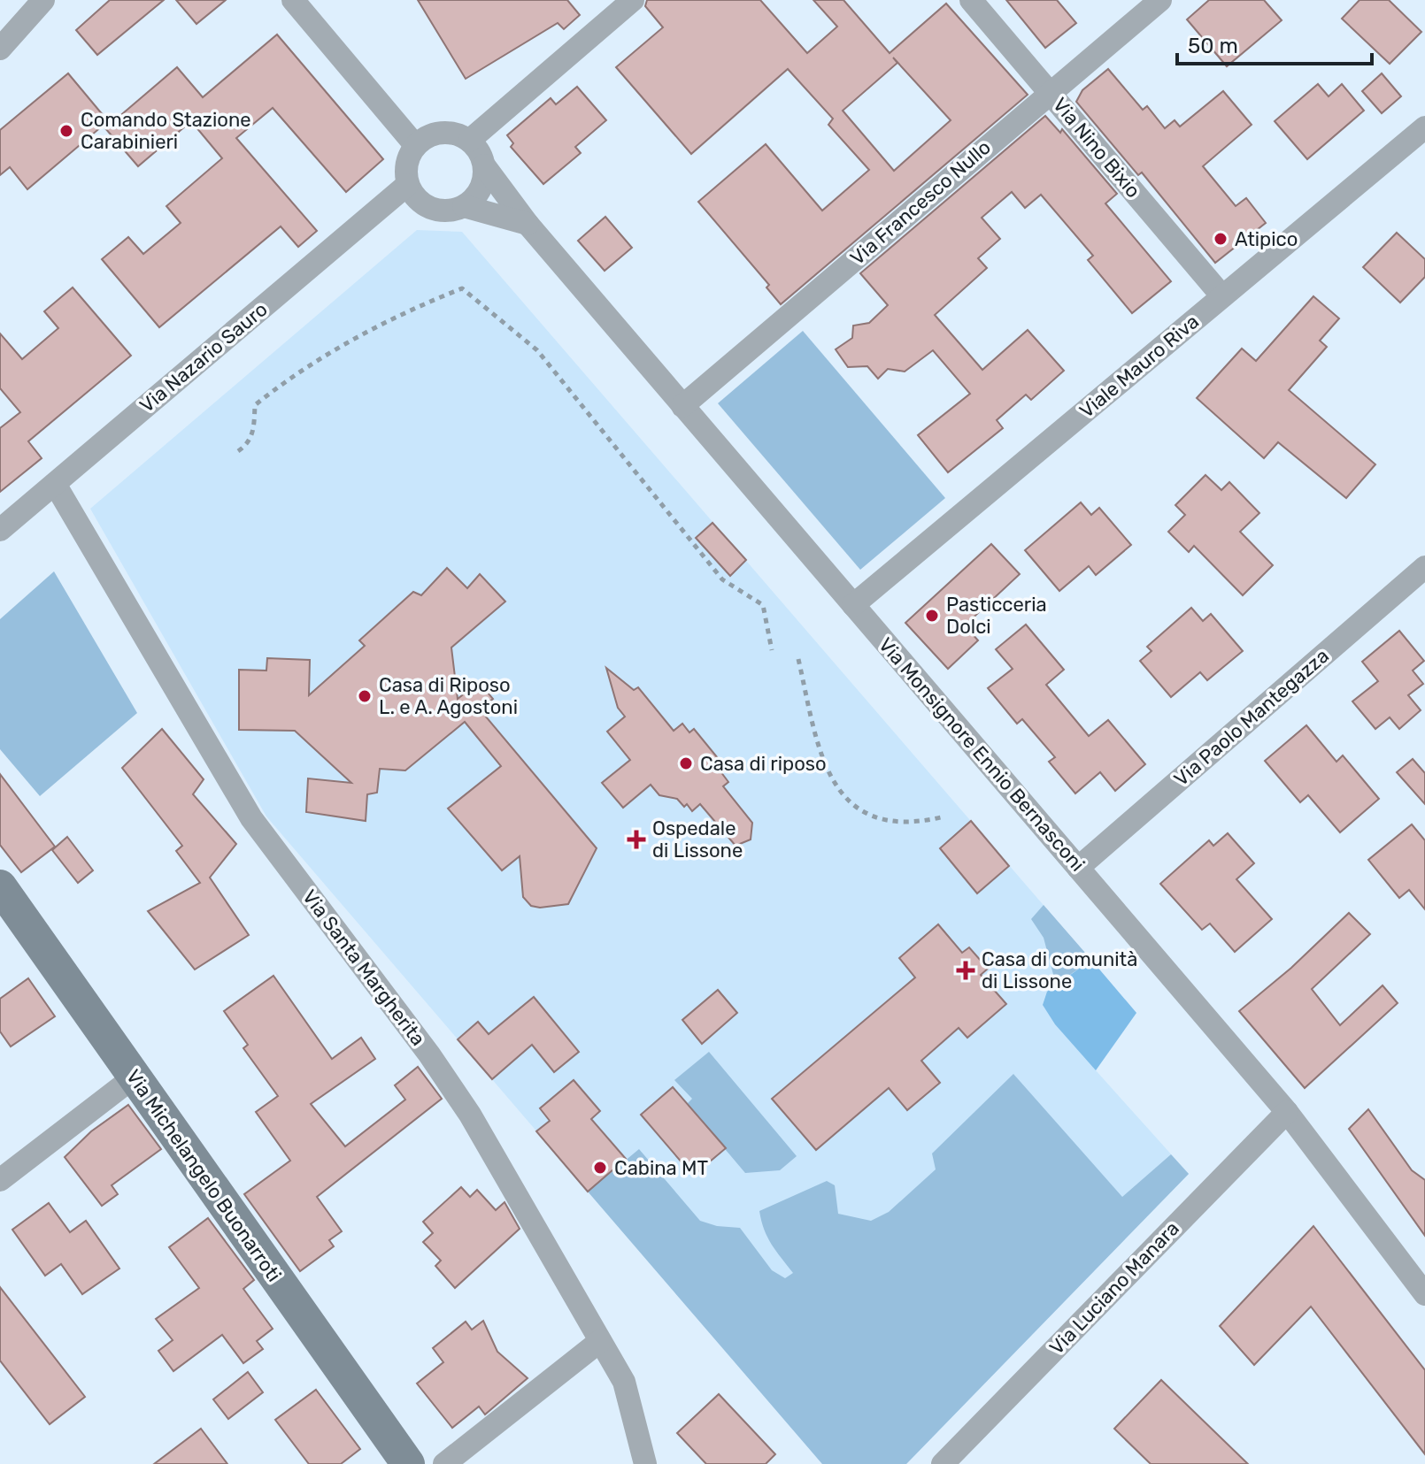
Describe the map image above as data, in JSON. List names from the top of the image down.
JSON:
{
  "streets": {
    "street": [
      "Via Nino Bixio",
      "Via Francesco Nullo",
      "Via Nazario Sauro",
      "Viale Mauro Riva",
      "Via Paolo Mantegazza",
      "Via Monsignore Ennio Bernasconi",
      "Via Santa Margherita",
      "Via Michelangelo Buonarroti",
      "Via Luciano Manara"
    ]
  },
  "crossings": [
    ["Via Nino Bixio", "Via Francesco Nullo"],
    ["Via Nino Bixio", "Viale Mauro Riva"],
    ["Via Francesco Nullo", "Via Monsignore Ennio Bernasconi"],
    ["Via Nazario Sauro", "Via Monsignore Ennio Bernasconi"],
    ["Via Nazario Sauro", "Via Santa Margherita"],
    ["Viale Mauro Riva", "Via Monsignore Ennio Bernasconi"],
    ["Via Paolo Mantegazza", "Via Monsignore Ennio Bernasconi"],
    ["Via Monsignore Ennio Bernasconi", "Via Luciano Manara"]
  ],
  "places": {
    "other": [
      "Comando Stazione Carabinieri",
      "Atipico",
      "Pasticceria Dolci",
      "Casa di Riposo L. e A. Agostoni",
      "Casa di riposo",
      "Cabina MT"
    ],
    "health": ["Ospedale di Lissone", "Casa di comunità di Lissone"]
  },
  "scale_bar": "50 m"
}
